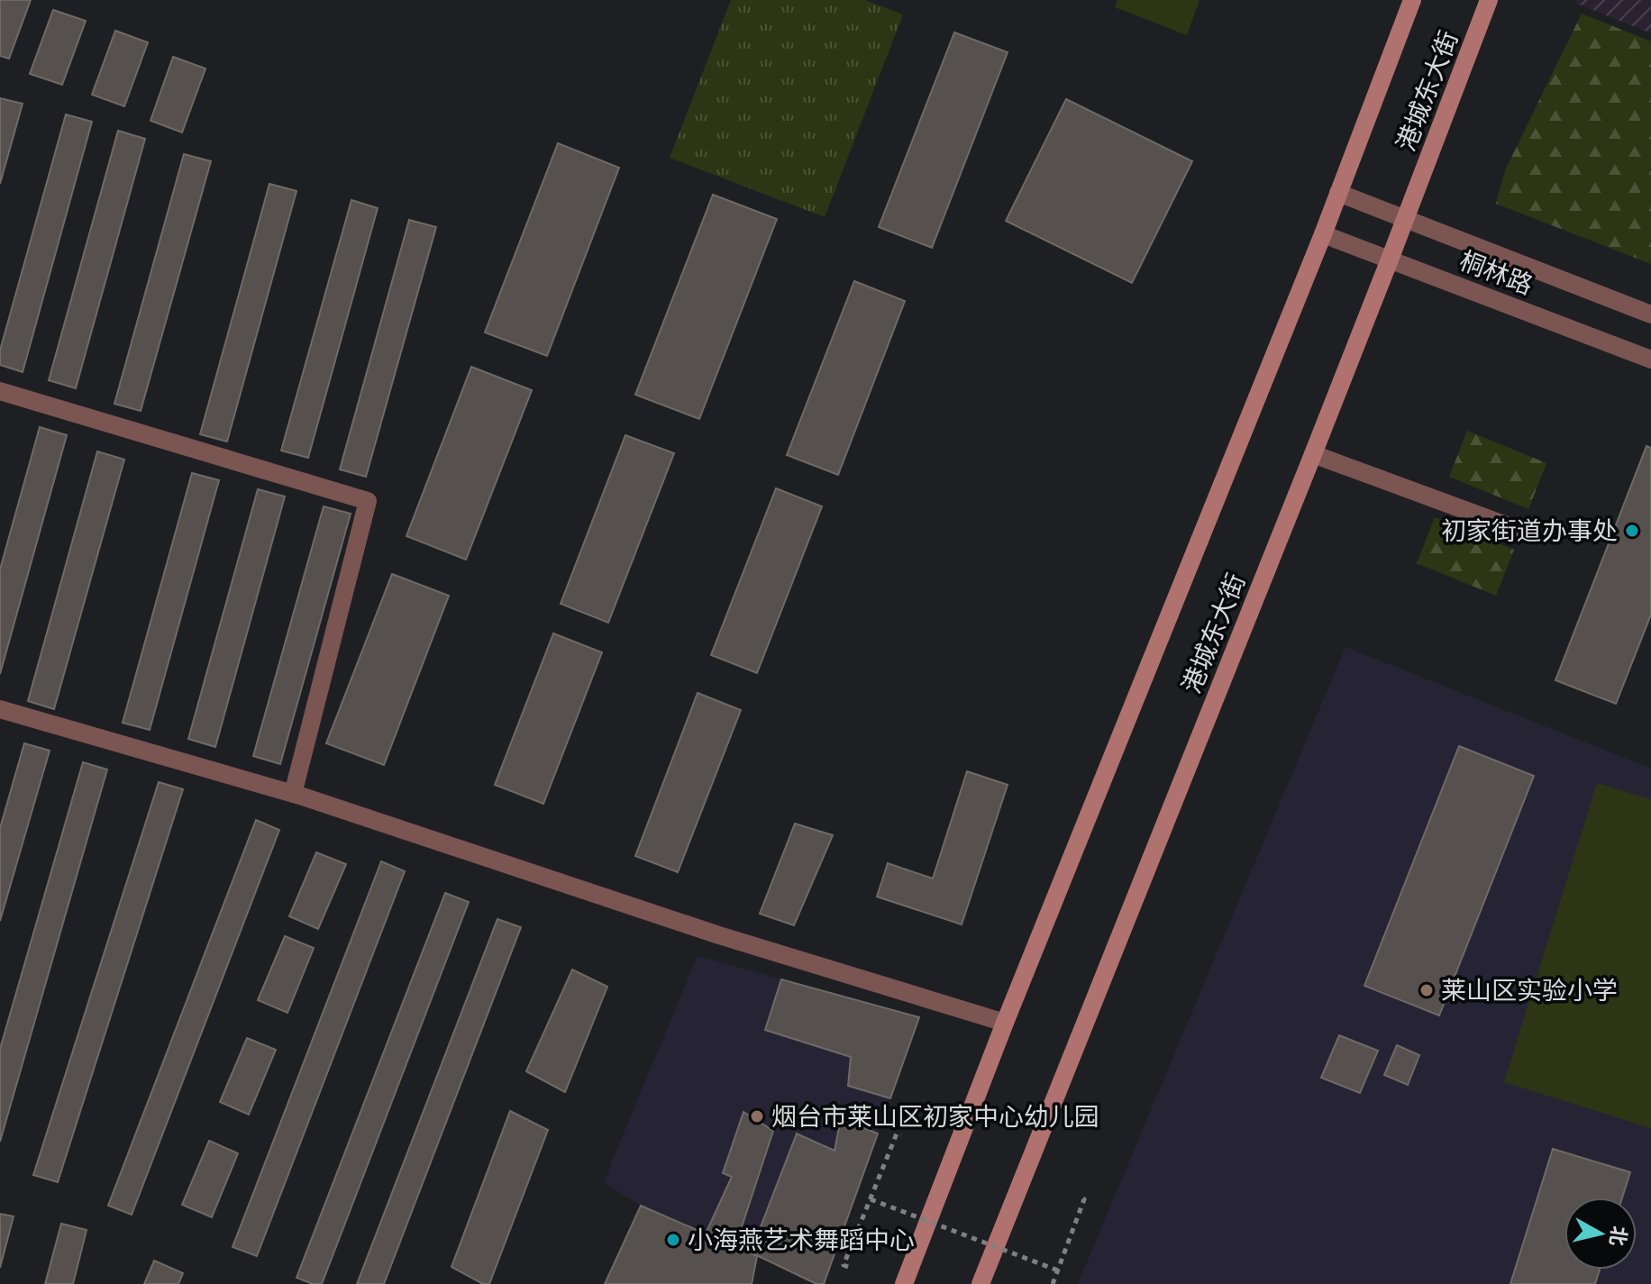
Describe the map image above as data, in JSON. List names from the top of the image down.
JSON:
{
  "streets": {
    "main road": ["港城东大街"],
    "street": ["桐林路"]
  },
  "crossings": [
    ["港城东大街", "桐林路"]
  ],
  "places": [
    "初家街道办事处",
    "莱山区实验小学",
    "烟台市莱山区初家中心幼儿园",
    "小海燕艺术舞蹈中心"
  ],
  "north": "right"
}
